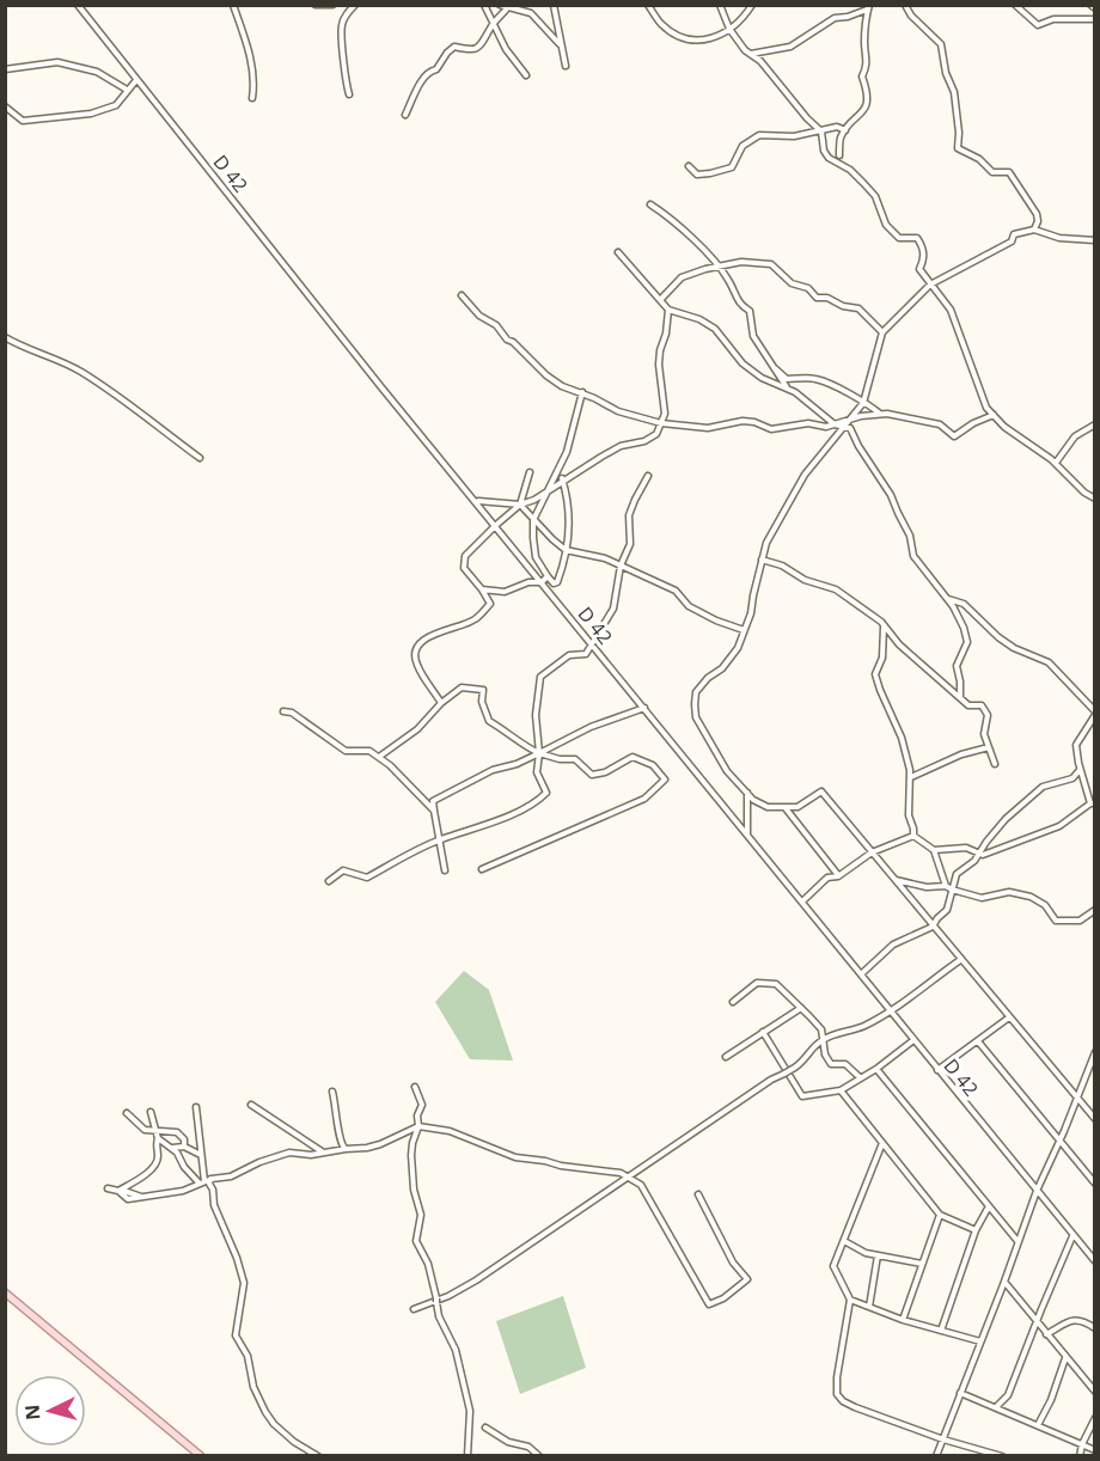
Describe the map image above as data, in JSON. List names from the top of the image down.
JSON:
{
  "streets": {
    "street": ["D 42"]
  },
  "north": "left"
}
